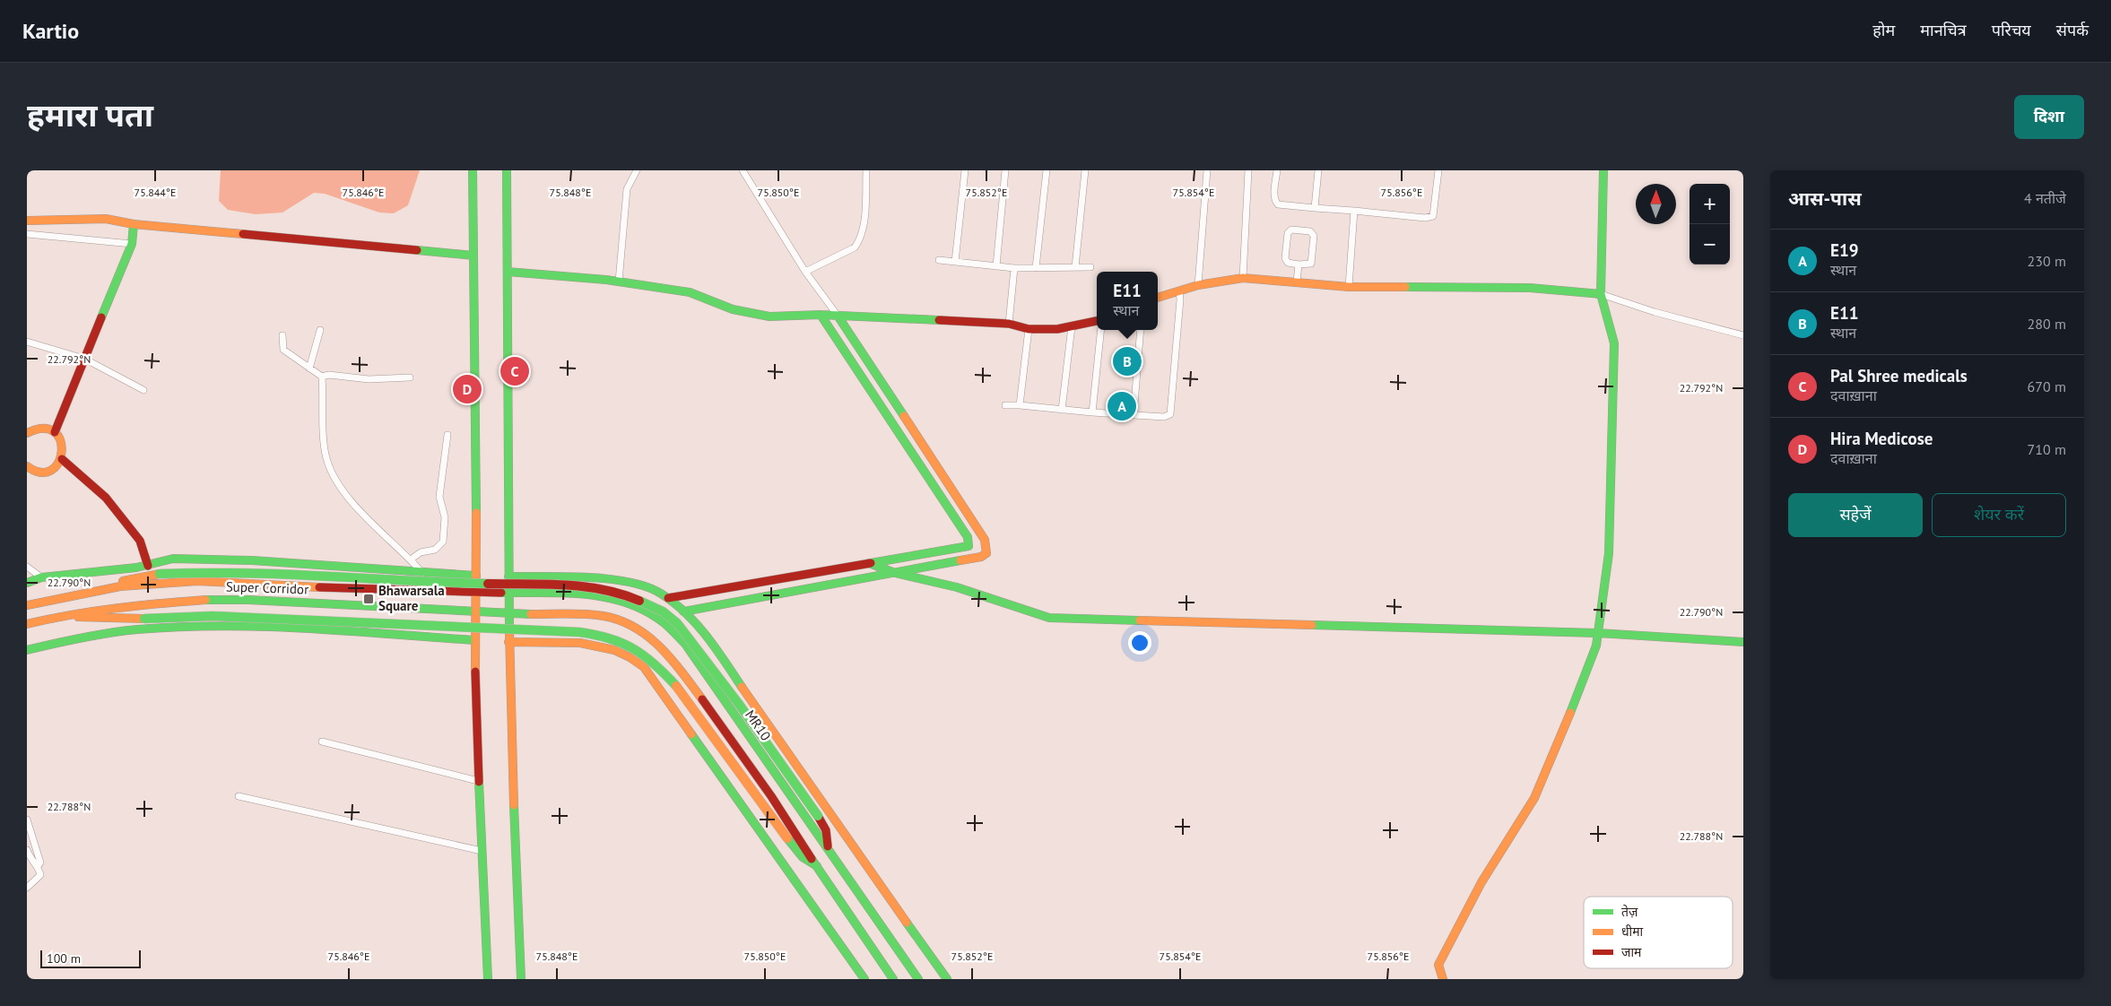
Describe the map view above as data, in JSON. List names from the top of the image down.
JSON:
{
  "streets": {
    "street": ["Super Corridor", "MR10"]
  },
  "crossings": [
    ["Super Corridor", "MR10"]
  ],
  "places": {
    "transit": ["Bhawarsala Square"]
  },
  "legend": ["तेज़", "धीमा", "जाम"],
  "scale_bar": "100 m",
  "north": "top",
  "page": {
    "header": "Kartio",
    "nav": [
      "होम",
      "मानचित्र",
      "परिचय",
      "संपर्क"
    ],
    "title": "हमारा पता",
    "buttons": [
      "दिशा",
      ["सहेजें", "शेयर करें"]
    ],
    "heading": ["आस-पास", "4 नतीजे"],
    "map_buttons": ["+", "−"],
    "list": [
      {
        "mark": "A",
        "name": "E19",
        "note": "स्थान",
        "value": "230 m"
      },
      {
        "mark": "B",
        "name": "E11",
        "note": "स्थान",
        "value": "280 m"
      },
      {
        "mark": "C",
        "name": "Pal Shree medicals",
        "note": "दवाख़ाना",
        "value": "670 m"
      },
      {
        "mark": "D",
        "name": "Hira Medicose",
        "note": "दवाख़ाना",
        "value": "710 m"
      }
    ],
    "popup": ["E11", "स्थान"],
    "pins": [
      "B",
      "C",
      "D",
      "A"
    ],
    "scale": "100 m"
  },
  "coordinates": [
    "75.844°E",
    "75.846°E",
    "75.848°E",
    "75.850°E",
    "75.852°E",
    "75.854°E",
    "75.856°E",
    "22.792°N",
    "22.790°N",
    "22.788°N"
  ]
}
